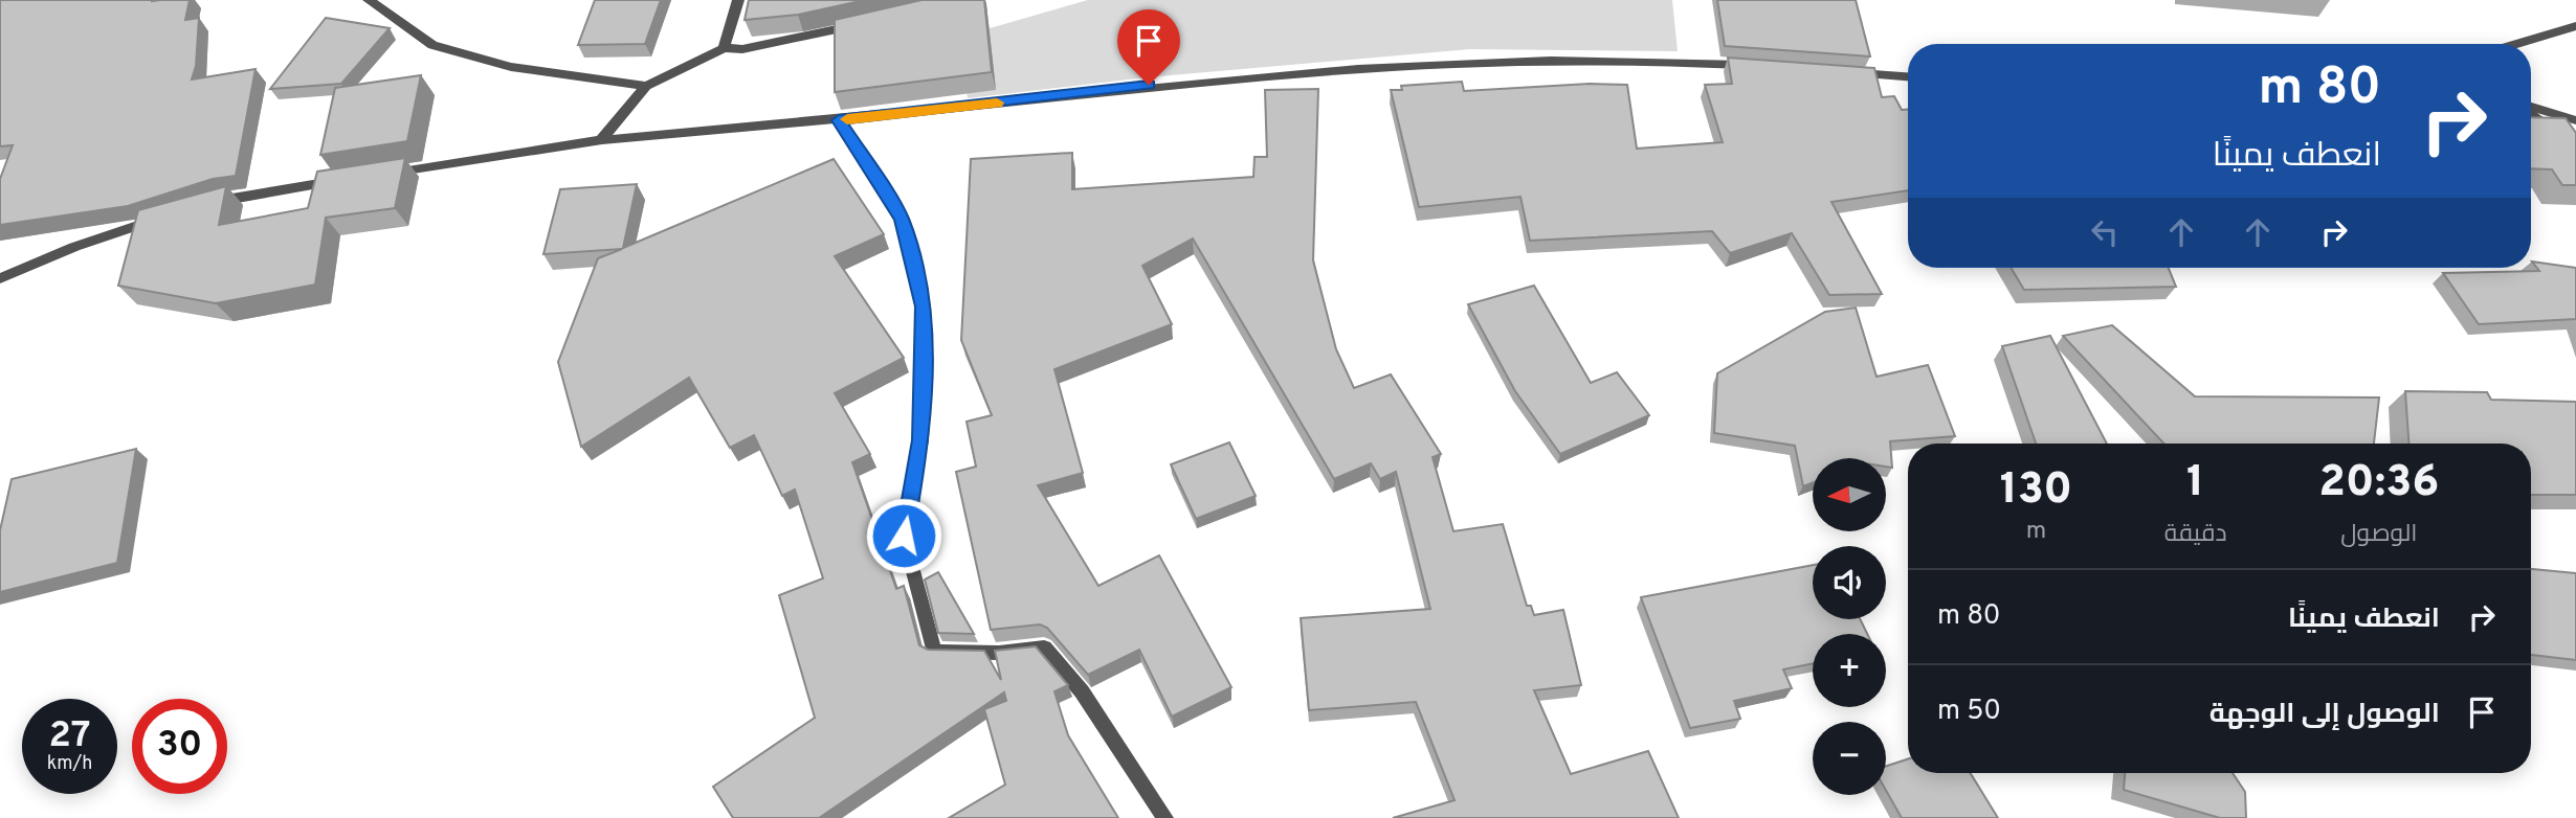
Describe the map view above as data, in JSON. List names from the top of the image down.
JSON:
{
  "north": "left",
  "page": {
    "turn": ["80 m", "انعطف يمينًا"],
    "eta": [
      "20:36",
      "الوصول",
      "1",
      "دقيقة",
      "130",
      "m"
    ],
    "map_buttons": ["+", "−"],
    "list": [
      {
        "name": "انعطف يمينًا",
        "value": "80 m"
      },
      {
        "name": "الوصول إلى الوجهة",
        "value": "50 m"
      }
    ],
    "speed": "27 km/h",
    "limit": "30"
  }
}
